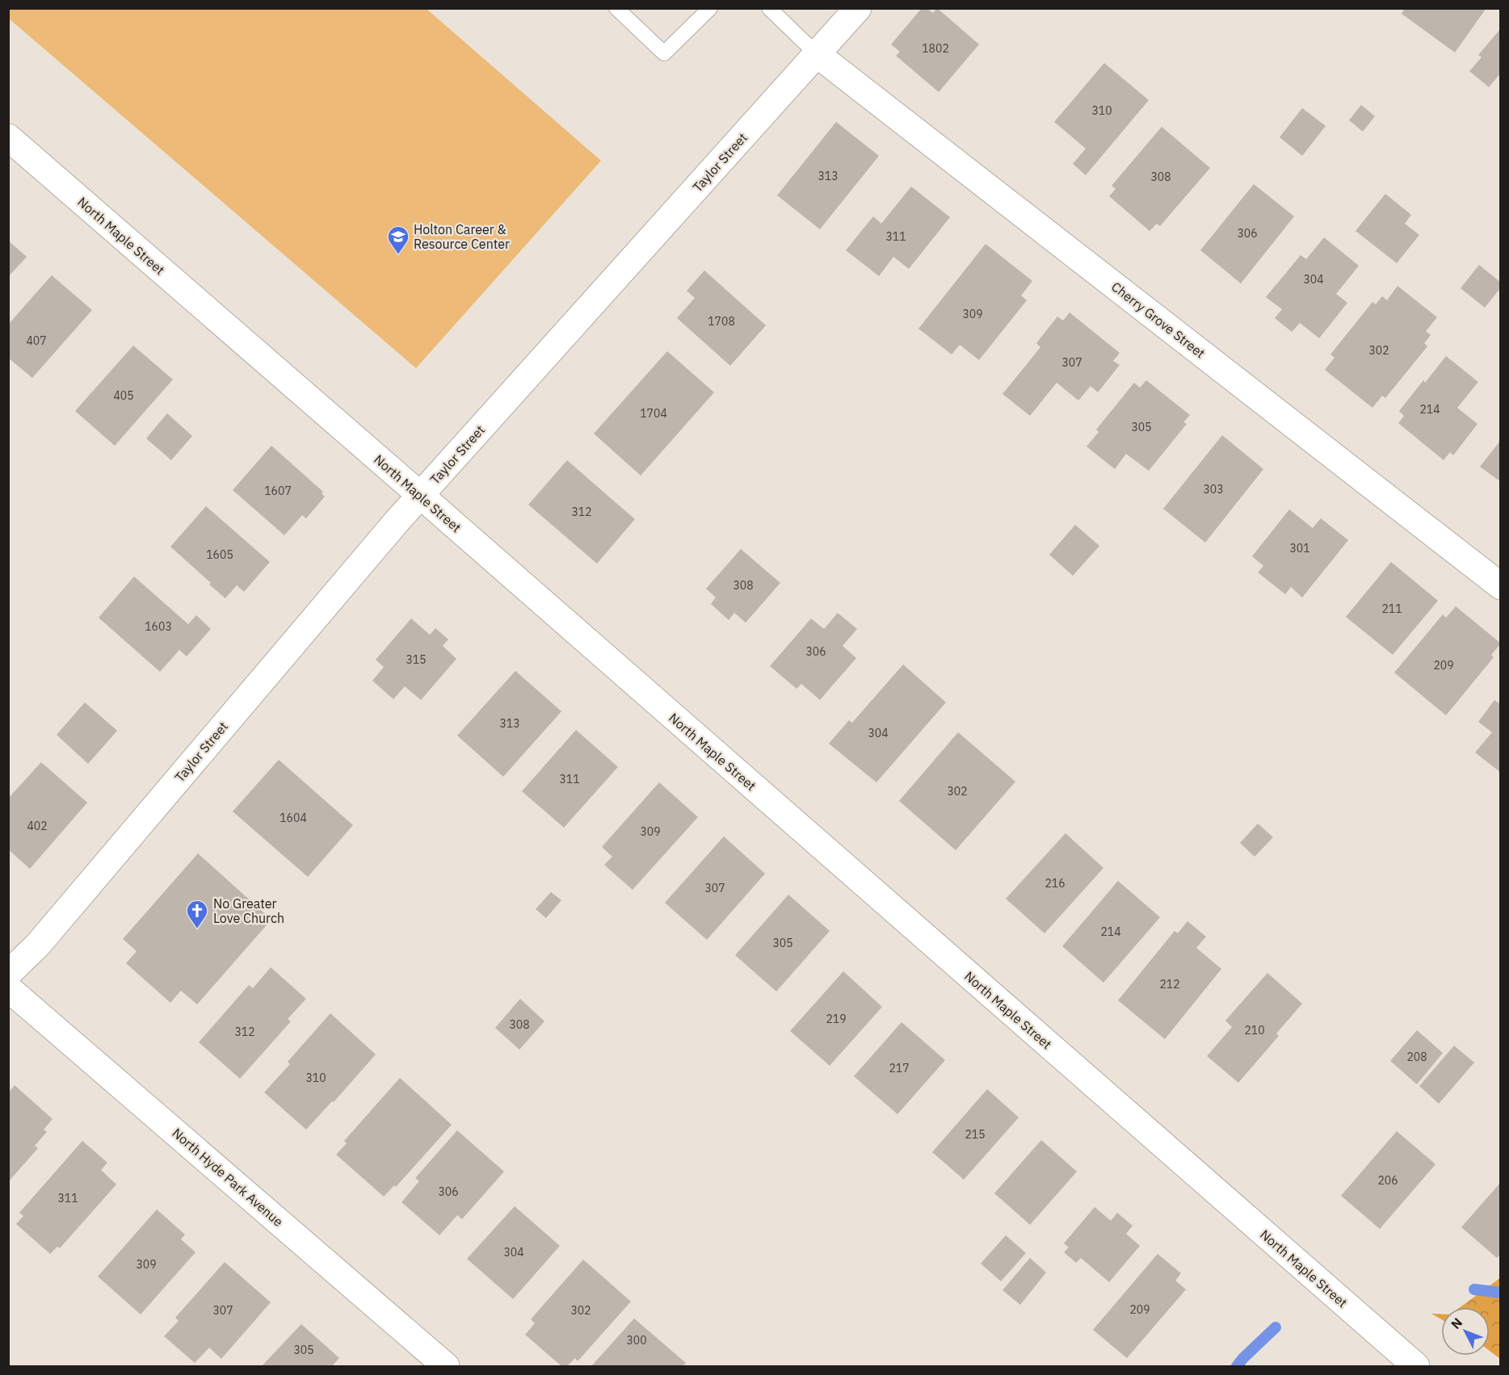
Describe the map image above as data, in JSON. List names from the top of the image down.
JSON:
{
  "streets": {
    "street": [
      "Taylor Street",
      "North Maple Street",
      "Cherry Grove Street",
      "North Hyde Park Avenue"
    ]
  },
  "crossings": [
    ["Taylor Street", "North Maple Street"],
    ["Taylor Street", "Cherry Grove Street"]
  ],
  "places": {
    "school or university": ["Holton Career & Resource Center"],
    "church": ["No Greater Love Church"]
  },
  "house_numbers": [
    "1802",
    "310",
    "313",
    "308",
    "306",
    "311",
    "304",
    "309",
    "1708",
    "407",
    "302",
    "307",
    "405",
    "214",
    "1704",
    "305",
    "303",
    "1607",
    "312",
    "301",
    "1605",
    "308",
    "211",
    "1603",
    "306",
    "315",
    "209",
    "313",
    "304",
    "311",
    "302",
    "1604",
    "402",
    "309",
    "216",
    "307",
    "214",
    "305",
    "212",
    "219",
    "308",
    "210",
    "312",
    "208",
    "217",
    "310",
    "215",
    "206",
    "306",
    "311",
    "304",
    "309",
    "209",
    "307",
    "302",
    "300",
    "305"
  ],
  "north": "top left"
}
